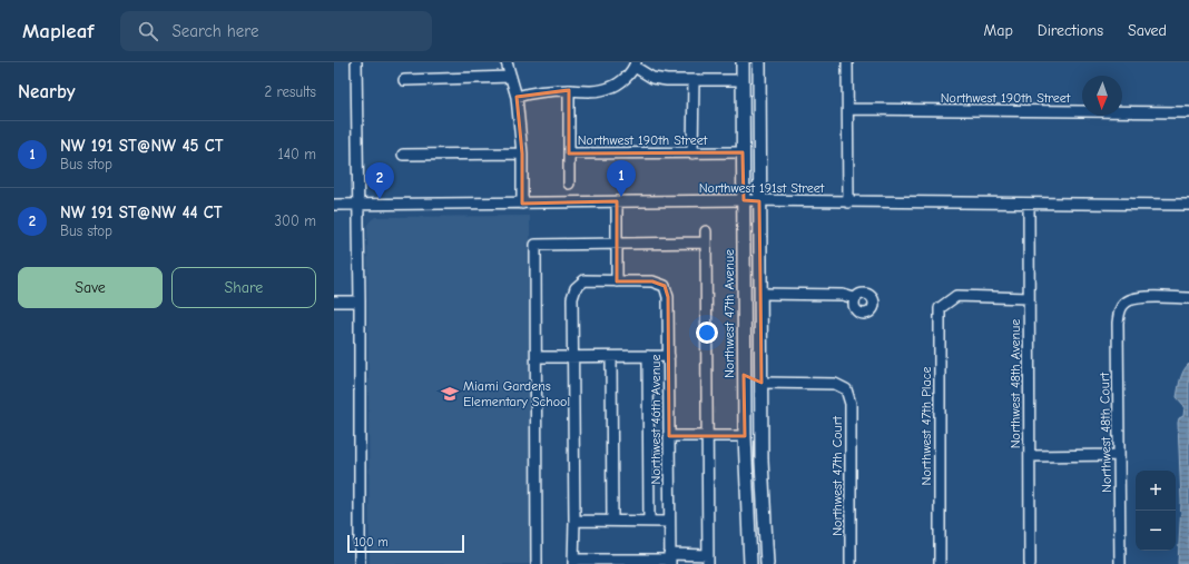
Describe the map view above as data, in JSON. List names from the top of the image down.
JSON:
{
  "streets": {
    "main road": ["Northwest 47th Avenue"],
    "street": [
      "Northwest 190th Street",
      "Northwest 191st Street",
      "Northwest 48th Avenue",
      "Northwest 46th Avenue",
      "Northwest 47th Place",
      "Northwest 48th Court",
      "Northwest 47th Court"
    ]
  },
  "crossings": [
    ["Northwest 190th Street", "Northwest 47th Avenue"],
    ["Northwest 191st Street", "Northwest 47th Avenue"],
    ["Northwest 191st Street", "Northwest 48th Avenue"],
    ["Northwest 48th Avenue", "Northwest 47th Place"]
  ],
  "places": {
    "school or university": ["Miami Gardens Elementary School"]
  },
  "scale_bar": "100 m",
  "north": "bottom",
  "page": {
    "header": "Mapleaf",
    "search": "Search here",
    "nav": ["Map", "Directions", "Saved"],
    "heading": ["Nearby", "2 results"],
    "list": [
      {
        "mark": "1",
        "name": "NW 191 ST@NW 45 CT",
        "note": "Bus stop",
        "value": "140 m"
      },
      {
        "mark": "2",
        "name": "NW 191 ST@NW 44 CT",
        "note": "Bus stop",
        "value": "300 m"
      }
    ],
    "pins": ["1", "2"],
    "buttons": ["Save", "Share"],
    "map_buttons": ["+", "−"],
    "scale": "100 m"
  }
}
